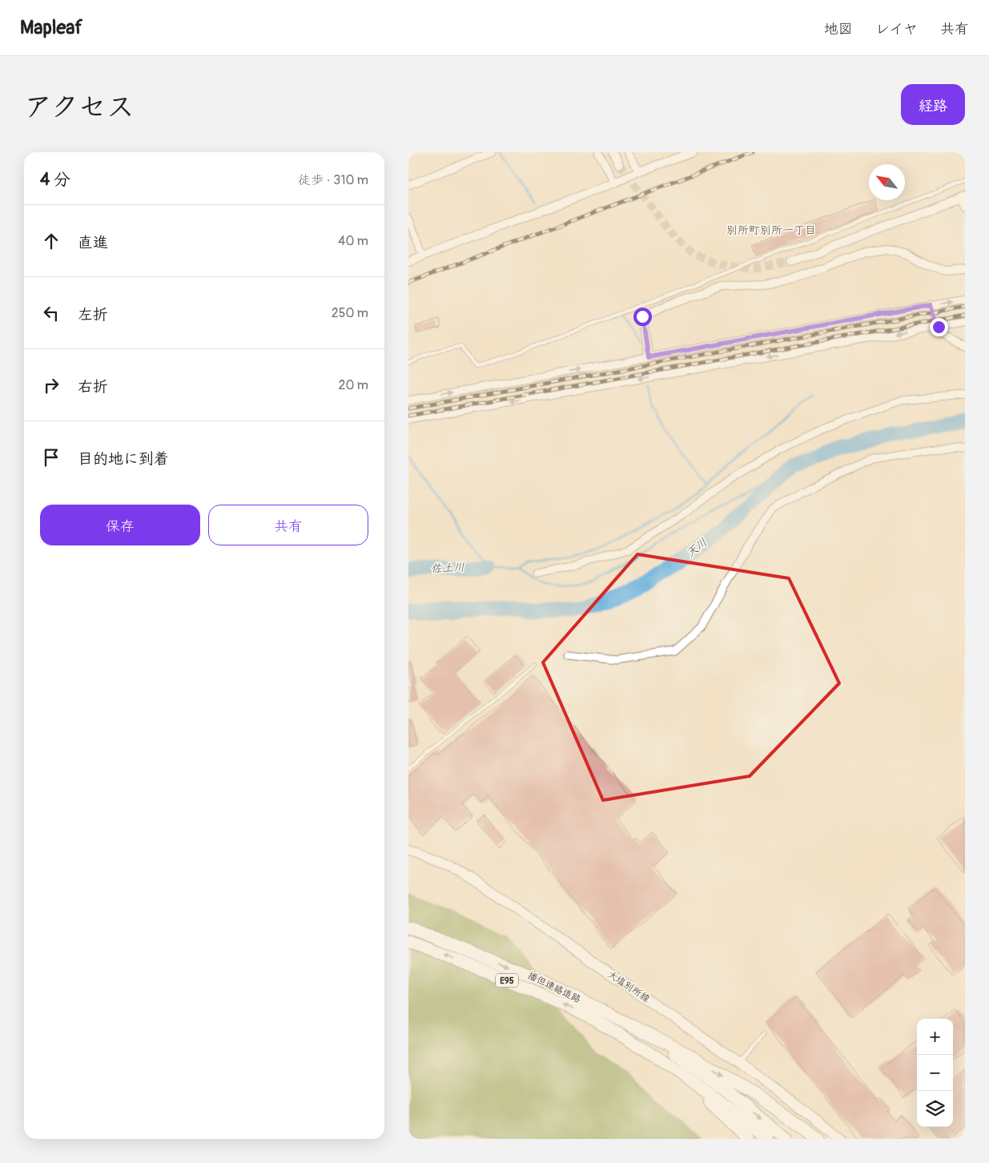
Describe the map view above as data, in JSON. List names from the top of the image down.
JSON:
{
  "streets": {
    "highway": ["E95", "播但連絡道路"],
    "main road": ["大塩別所線"]
  },
  "crossings": [
    ["E95", "播但連絡道路"]
  ],
  "districts": ["別所町別所一丁目"],
  "water": ["天川", "佐土川"],
  "north": "top left",
  "page": {
    "header": "Mapleaf",
    "nav": ["地図", "レイヤ", "共有"],
    "title": "アクセス",
    "buttons": [
      "経路",
      ["保存", "共有"]
    ],
    "heading": ["4 分", "徒歩 · 310 m"],
    "list": [
      ["直進", "40 m"],
      ["左折", "250 m"],
      ["右折", "20 m"],
      "目的地に到着"
    ],
    "map_buttons": ["+", "−"]
  }
}
